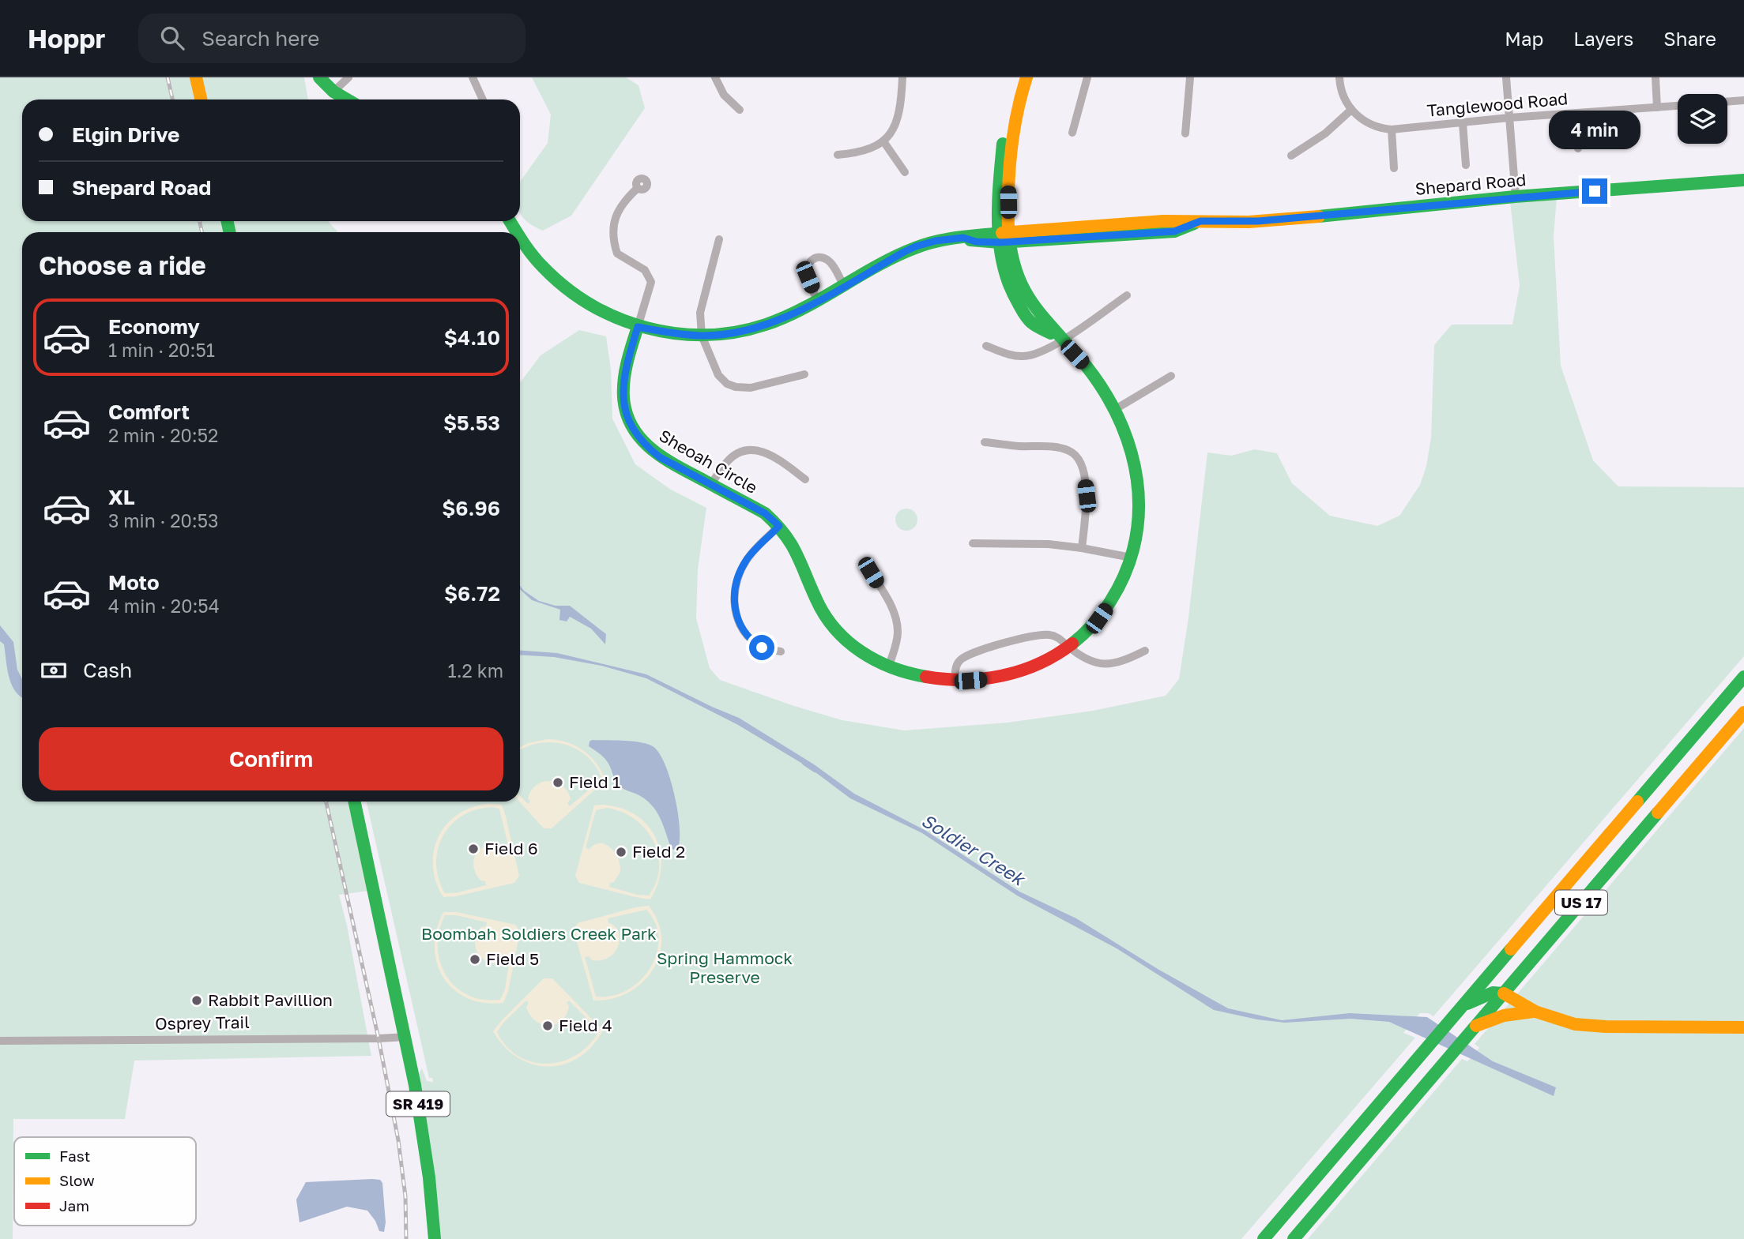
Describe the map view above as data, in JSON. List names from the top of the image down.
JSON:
{
  "streets": {
    "street": [
      "Tanglewood Road",
      "Shepard Road",
      "Sheoah Circle",
      "US 17",
      "Osprey Trail",
      "SR 419"
    ]
  },
  "crossings": [
    ["Shepard Road", "Sheoah Circle"],
    ["Osprey Trail", "SR 419"]
  ],
  "water": ["Soldier Creek"],
  "parks": ["Boombah Soldiers Creek Park", "Spring Hammock Preserve"],
  "places": [
    "Field 1",
    "Field 6",
    "Field 2",
    "Field 5",
    "Rabbit Pavillion",
    "Field 4"
  ],
  "legend": ["Fast", "Slow", "Jam"],
  "page": {
    "header": "Hoppr",
    "search": "Search here",
    "nav": ["Map", "Layers", "Share"],
    "banner": ["Elgin Drive", "Shepard Road"],
    "bubble": "4 min",
    "heading": "Choose a ride",
    "list": [
      {
        "name": "Economy",
        "note": "1 min · 20:51",
        "value": "$4.10"
      },
      {
        "name": "Comfort",
        "note": "2 min · 20:52",
        "value": "$5.53"
      },
      {
        "name": "XL",
        "note": "3 min · 20:53",
        "value": "$6.96"
      },
      {
        "name": "Moto",
        "note": "4 min · 20:54",
        "value": "$6.72"
      }
    ],
    "pay": ["Cash", "1.2 km"],
    "buttons": "Confirm"
  }
}
